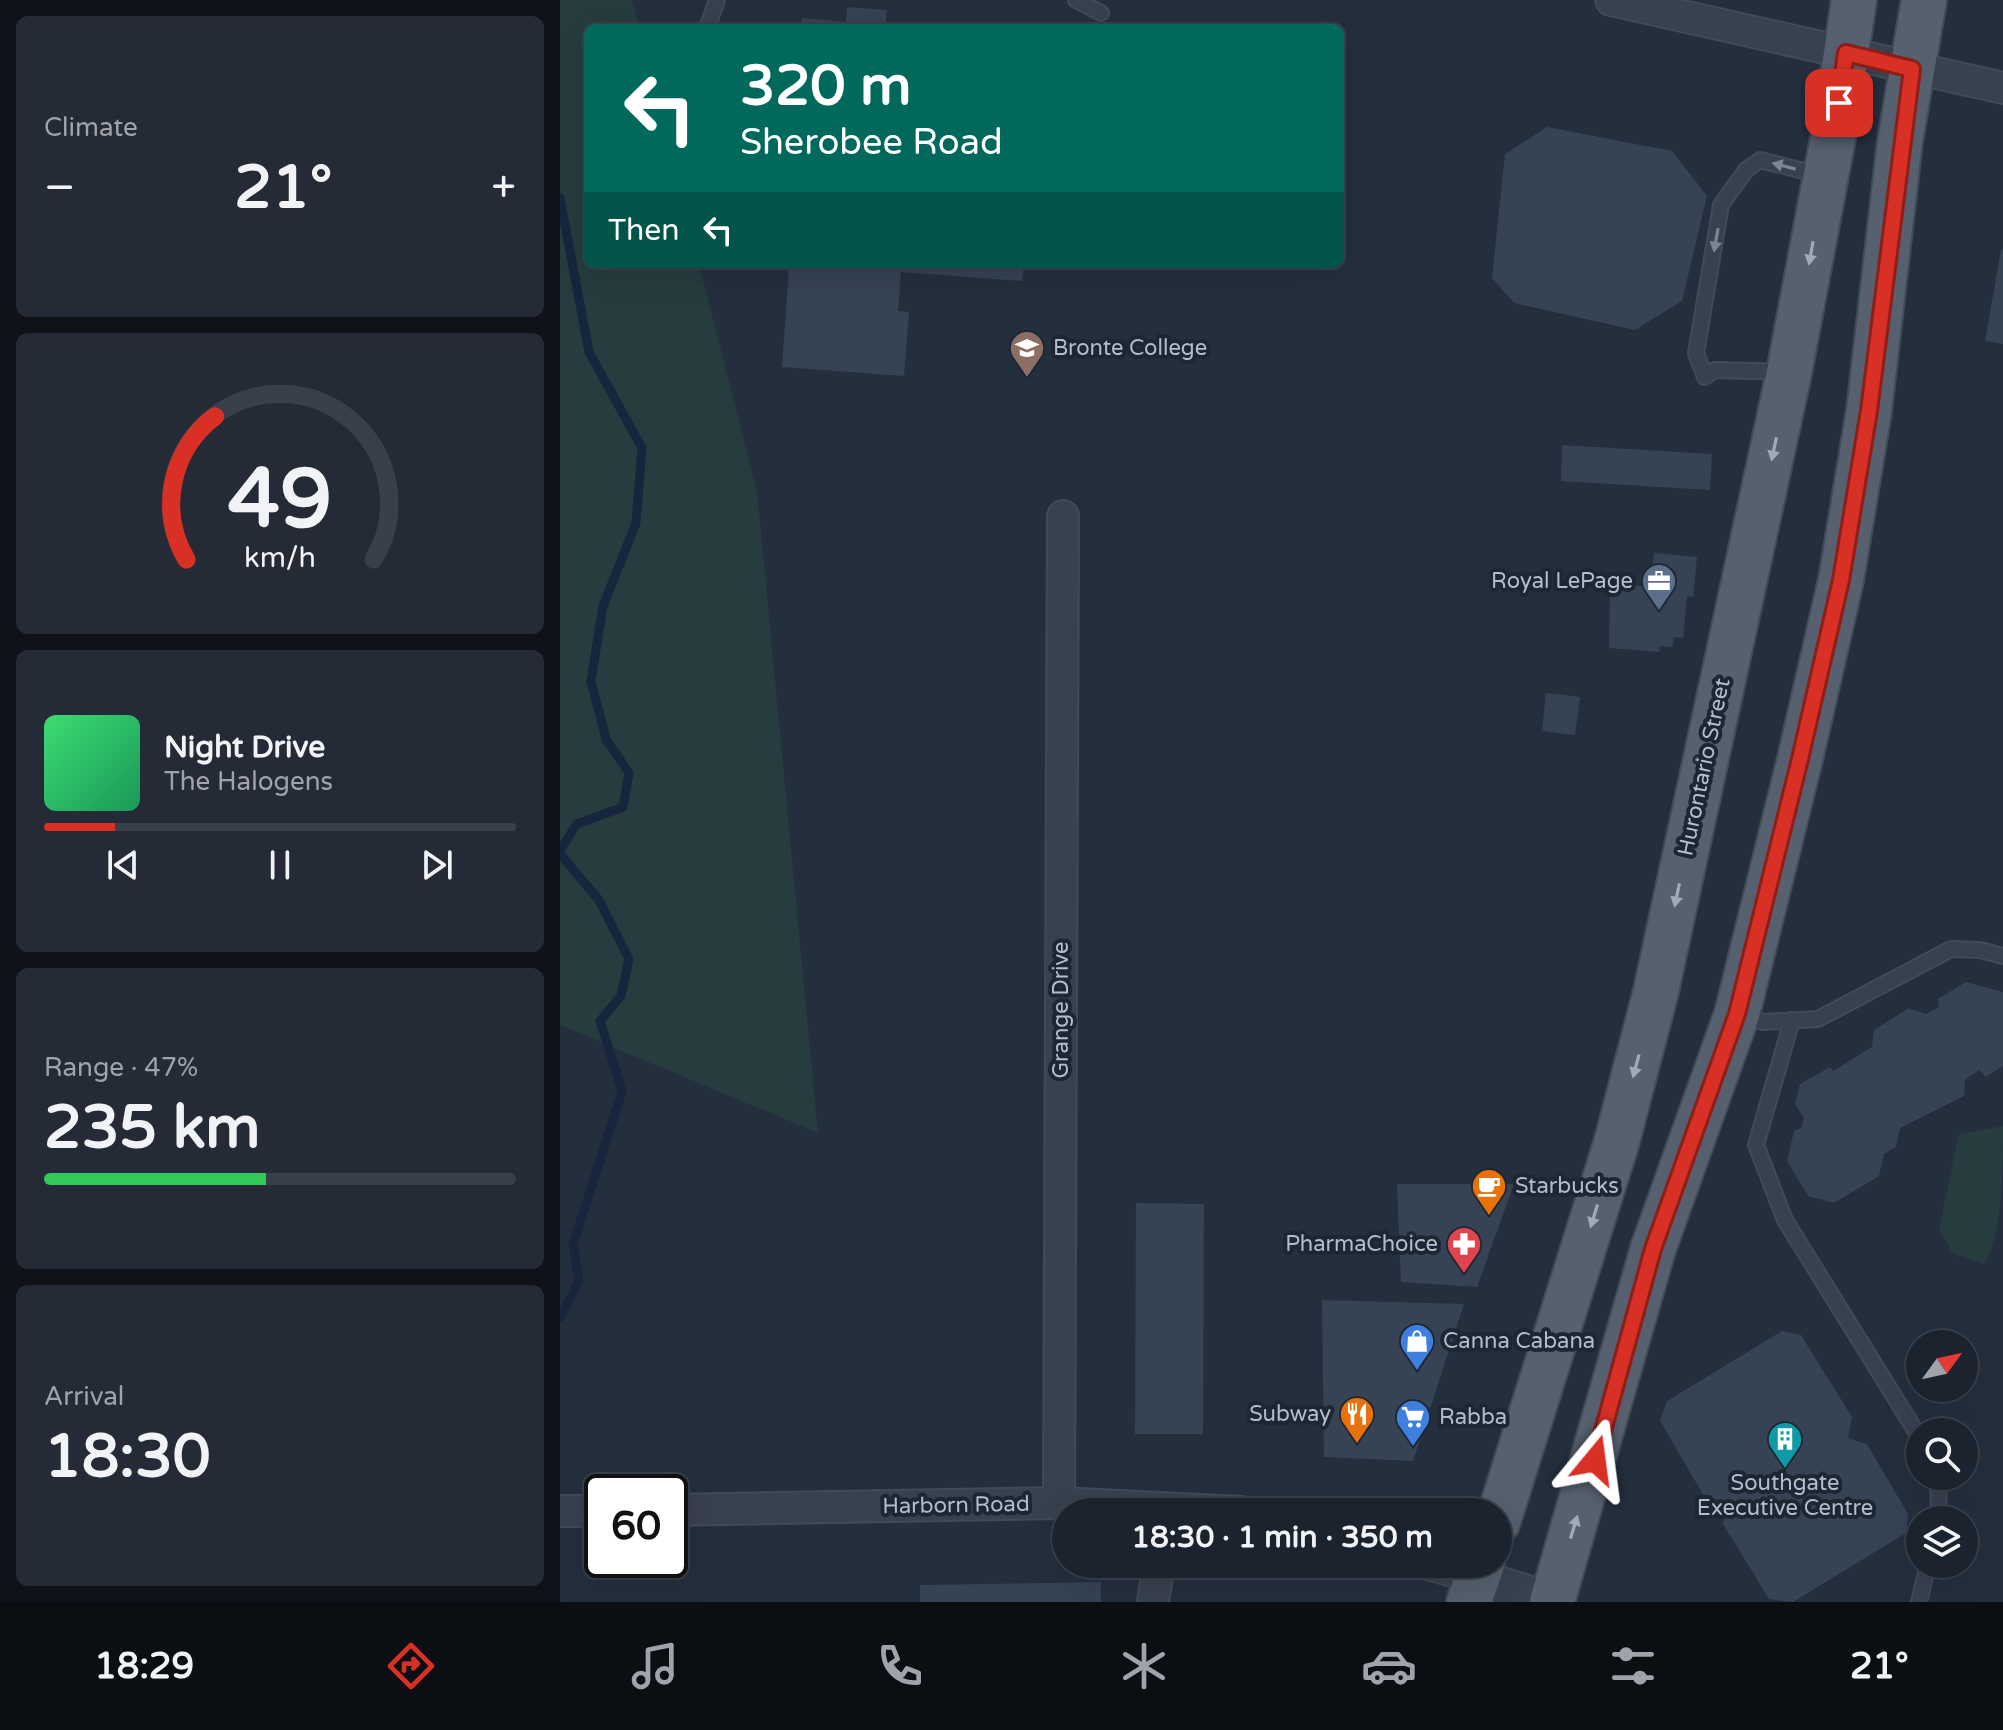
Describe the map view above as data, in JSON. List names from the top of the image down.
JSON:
{
  "streets": {
    "main road": ["Hurontario Street"],
    "street": ["Grange Drive", "Harborn Road"]
  },
  "places": {
    "school or university": ["Bronte College"],
    "office": ["Royal LePage"],
    "cafe": ["Starbucks"],
    "pharmacy": ["PharmaChoice"],
    "shop": ["Canna Cabana"],
    "restaurant": ["Subway"],
    "supermarket": ["Rabba"],
    "building": ["Southgate Executive Centre"]
  },
  "north": "top right",
  "page": {
    "tile": [
      "Climate",
      ["Range · 47%", "235 km"],
      ["Arrival", "18:30"]
    ],
    "turn": ["320 m", "Sherobee Road"],
    "heat": ["−", "21°", "+"],
    "then": "Then",
    "song": ["Night Drive", "The Halogens"],
    "limit": "60",
    "trip": "18:30 · 1 min · 350 m",
    "tabs": ["18:29", "21°"],
    "gauge": ["49", "km/h"]
  }
}
